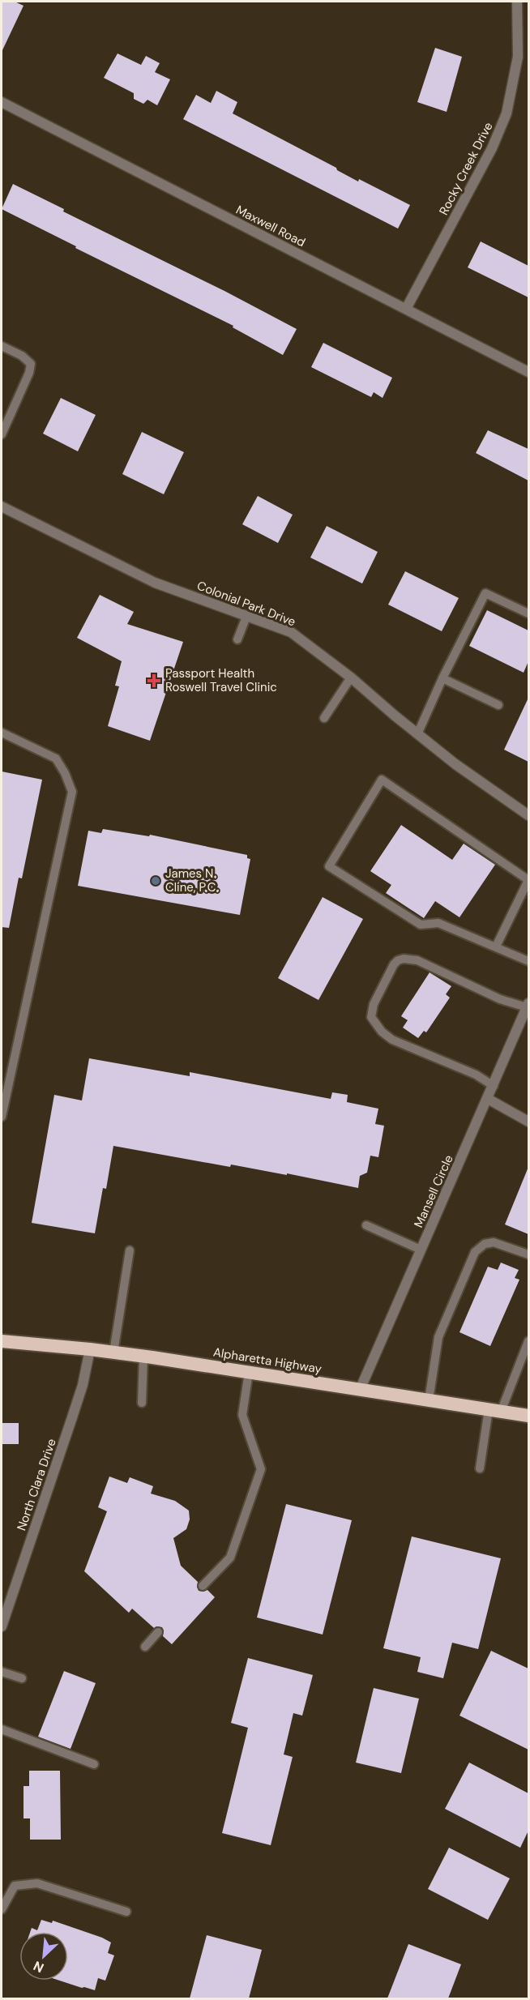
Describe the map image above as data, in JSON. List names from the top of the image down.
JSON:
{
  "streets": {
    "highway": ["Alpharetta Highway"],
    "street": [
      "Rocky Creek Drive",
      "Maxwell Road",
      "Colonial Park Drive",
      "Mansell Circle",
      "North Clara Drive"
    ]
  },
  "crossings": [
    ["Rocky Creek Drive", "Maxwell Road"],
    ["Mansell Circle", "Alpharetta Highway"],
    ["Alpharetta Highway", "North Clara Drive"]
  ],
  "places": {
    "health": ["Passport Health Roswell Travel Clinic"],
    "other": ["James N. Cline, P.C."]
  },
  "north": "bottom left"
}
